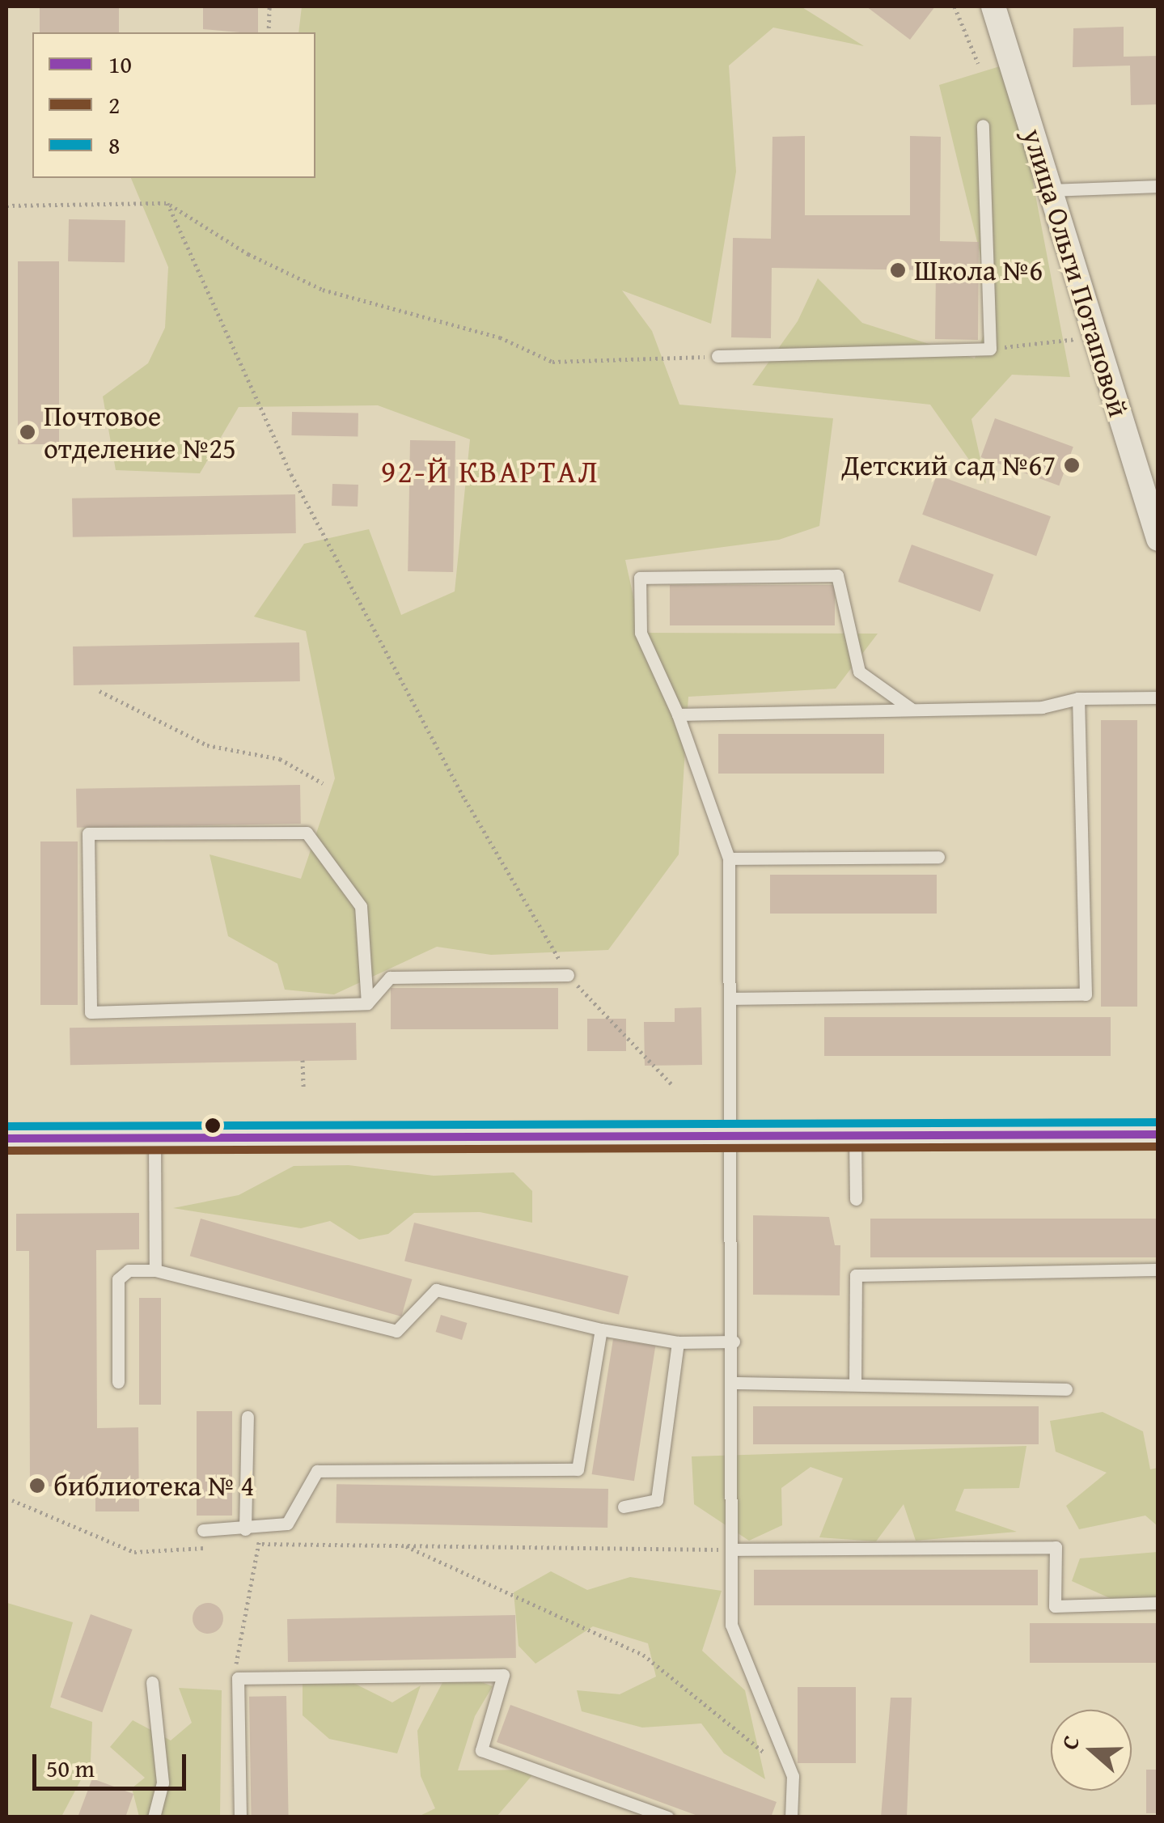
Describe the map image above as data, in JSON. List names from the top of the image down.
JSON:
{
  "streets": {
    "street": ["улица Ольги Потаповой"]
  },
  "districts": ["92-Й КВАРТАЛ"],
  "places": [
    "Школа №6",
    "Почтовое отделение №25",
    "Детский сад №67",
    "библиотека № 4"
  ],
  "lines": ["transit line 8", "transit line 10", "transit line 2"],
  "legend": ["10", "2", "8"],
  "scale_bar": "50 m",
  "north": "left"
}
